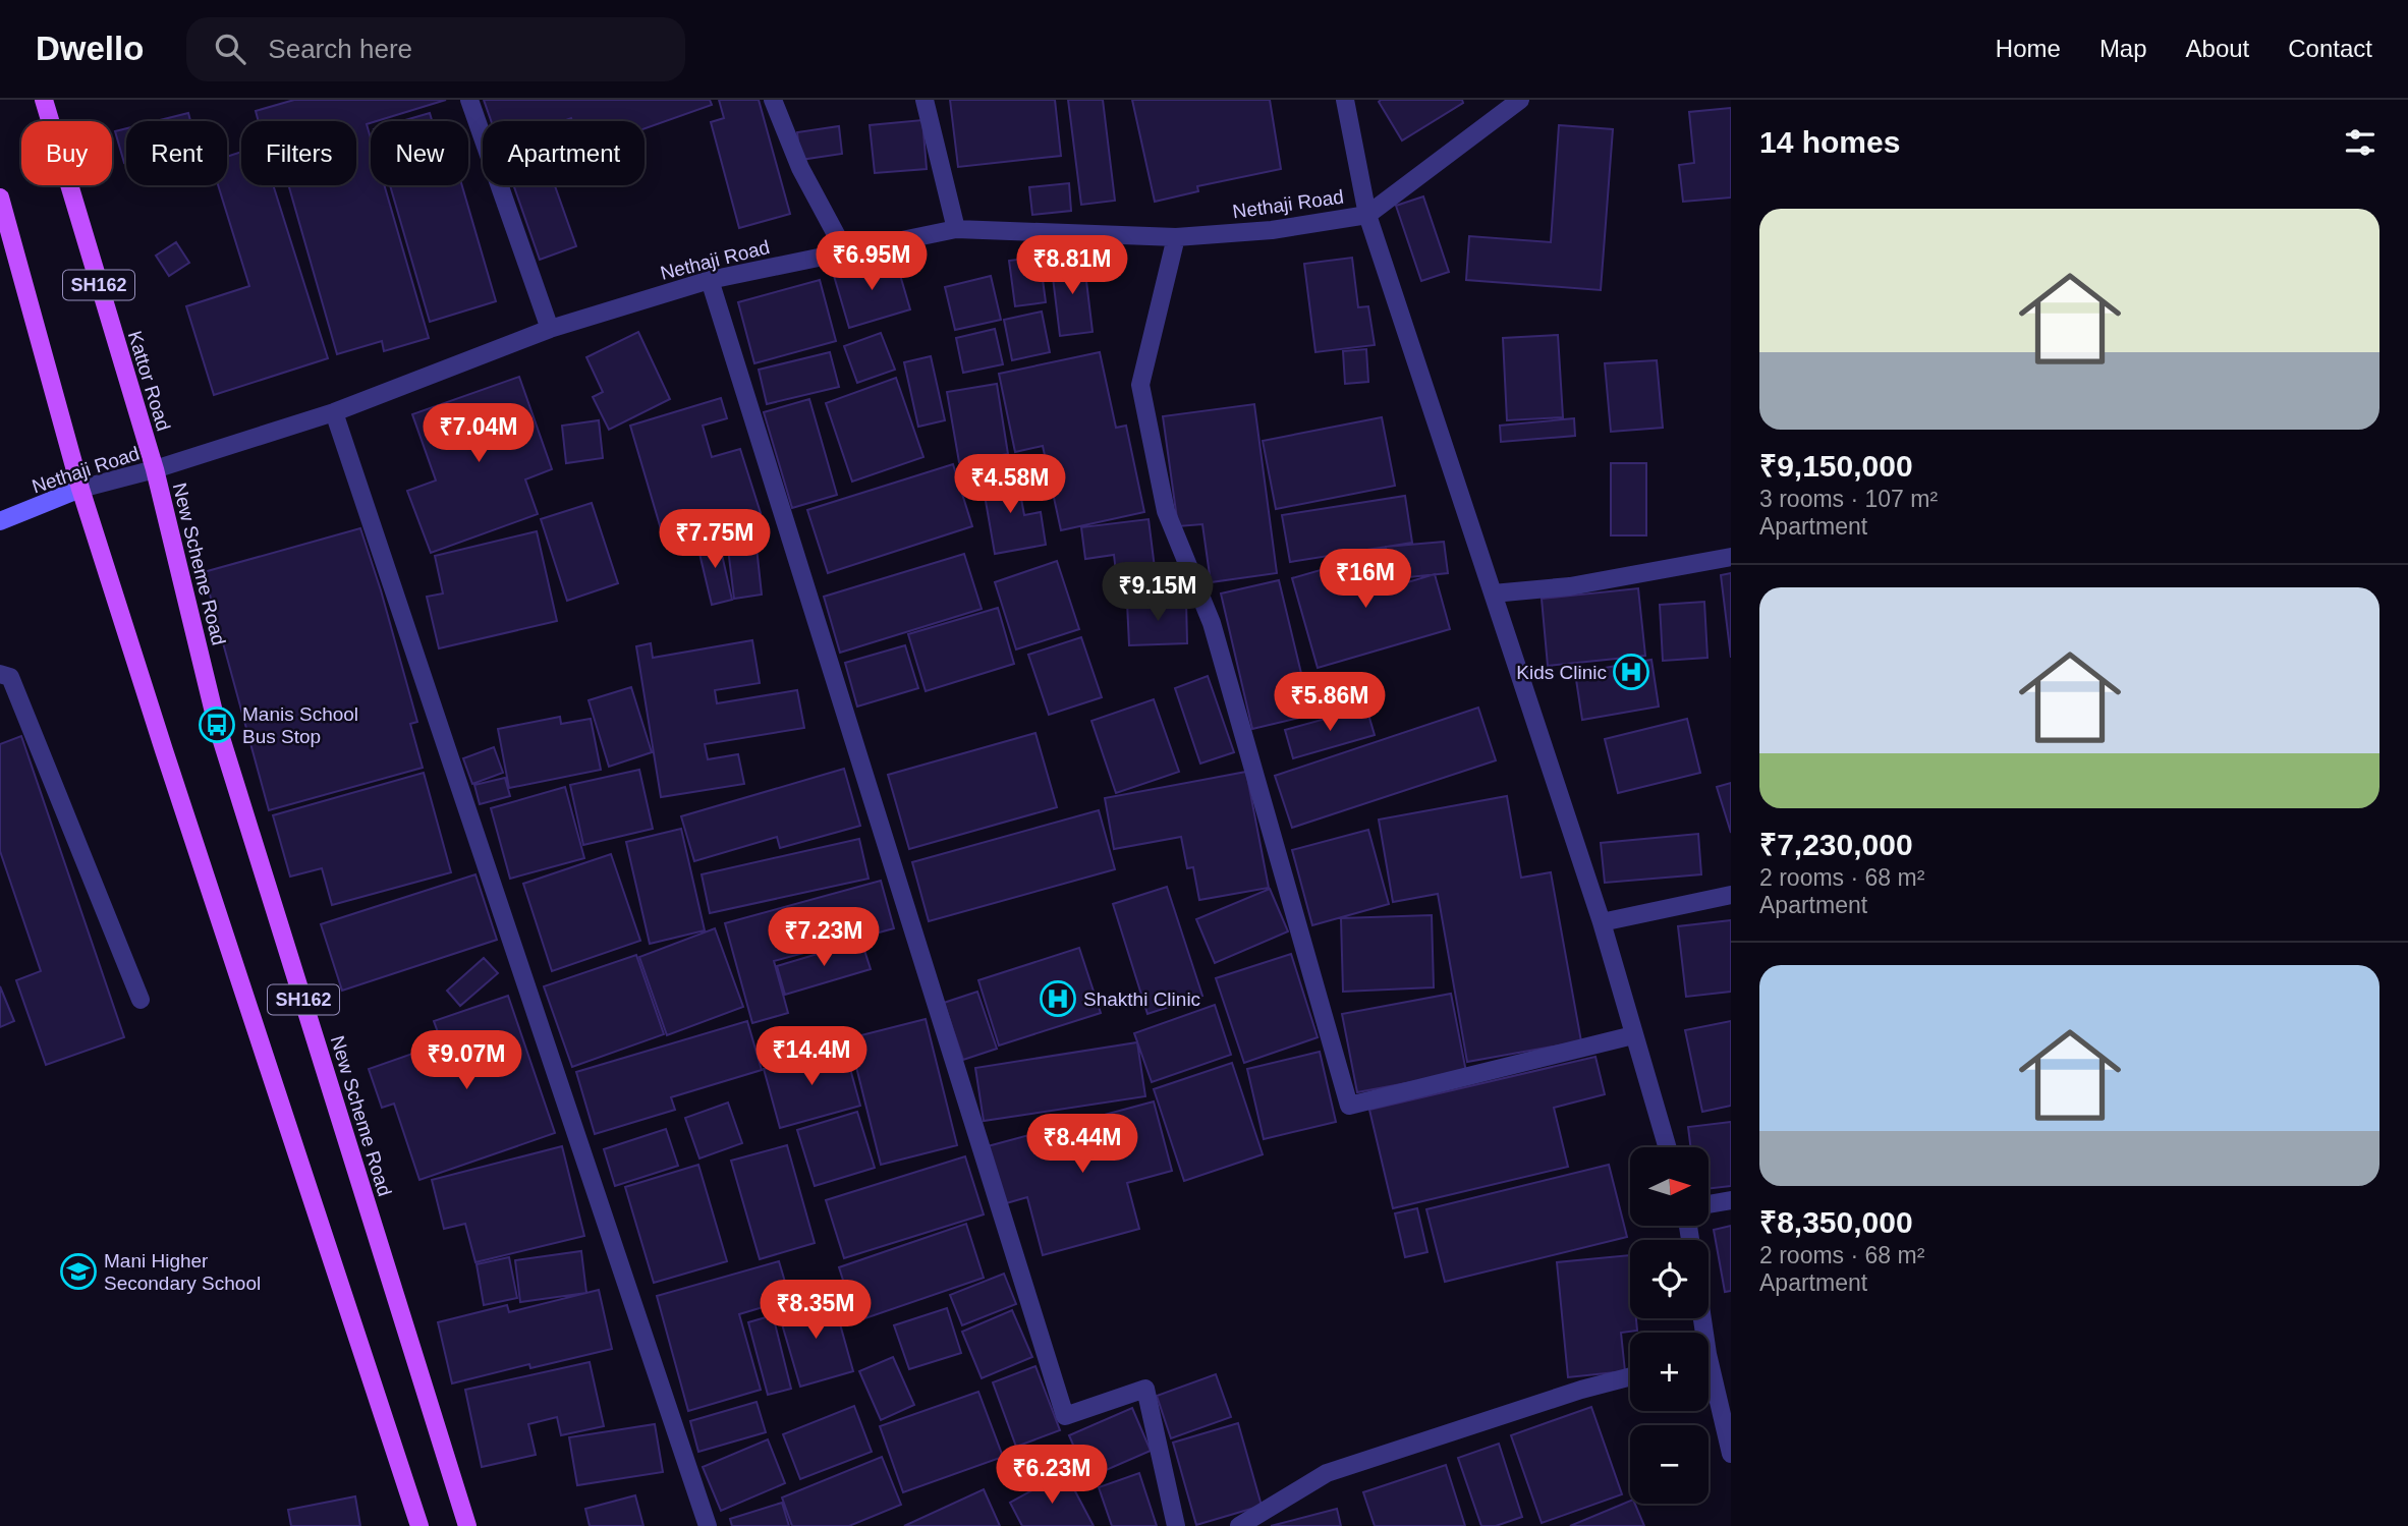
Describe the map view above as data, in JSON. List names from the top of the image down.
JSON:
{
  "streets": {
    "main road": [
      "Nethaji Road",
      "SH162",
      "Kattor Road",
      "New Scheme Road"
    ]
  },
  "crossings": [
    ["Nethaji Road", "SH162"],
    ["Nethaji Road", "Kattor Road"],
    ["Nethaji Road", "New Scheme Road"],
    ["Kattor Road", "New Scheme Road"]
  ],
  "places": {
    "hospital": ["Kids Clinic", "Shakthi Clinic"],
    "bus stop": ["Manis School Bus Stop"],
    "school or university": ["Mani Higher Secondary School"]
  },
  "north": "right",
  "page": {
    "header": "Dwello",
    "search": "Search here",
    "nav": [
      "Home",
      "Map",
      "About",
      "Contact"
    ],
    "heading": "14 homes",
    "chip": [
      "Buy",
      "Rent",
      "Filters",
      "New",
      "Apartment"
    ],
    "list": [
      {
        "name": "₹9,150,000",
        "note": "3 rooms · 107 m² · Apartment"
      },
      {
        "name": "₹7,230,000",
        "note": "2 rooms · 68 m² · Apartment"
      },
      {
        "name": "₹8,350,000",
        "note": "2 rooms · 68 m² · Apartment"
      }
    ],
    "price": [
      "₹6.95M",
      "₹8.81M",
      "₹7.04M",
      "₹4.58M",
      "₹7.75M",
      "₹16M",
      "₹9.15M",
      "₹5.86M",
      "₹7.23M",
      "₹14.4M",
      "₹9.07M",
      "₹8.44M",
      "₹8.35M",
      "₹6.23M"
    ],
    "map_buttons": ["+", "−"]
  }
}
